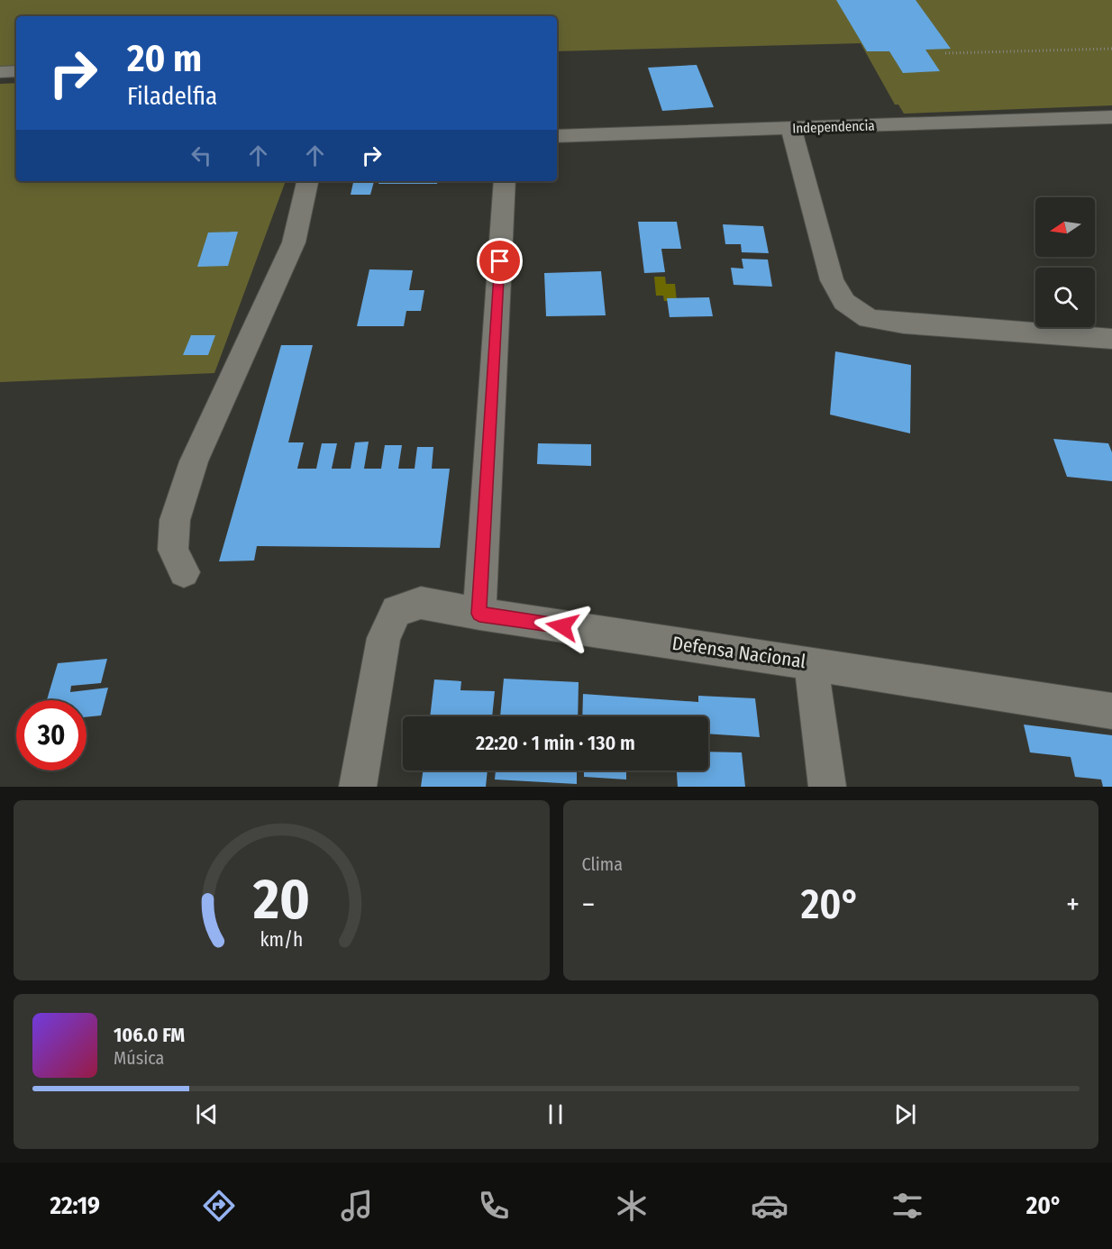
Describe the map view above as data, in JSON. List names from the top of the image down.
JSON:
{
  "streets": {
    "street": ["Independencia", "Defensa Nacional"]
  },
  "north": "left",
  "page": {
    "turn": ["20 m", "Filadelfia"],
    "limit": "30",
    "trip": "22:20 · 1 min · 130 m",
    "tile": "Clima",
    "heat": ["−", "20°", "+"],
    "song": ["106.0 FM", "Música"],
    "tabs": ["22:19", "20°"],
    "gauge": ["20", "km/h"]
  }
}
